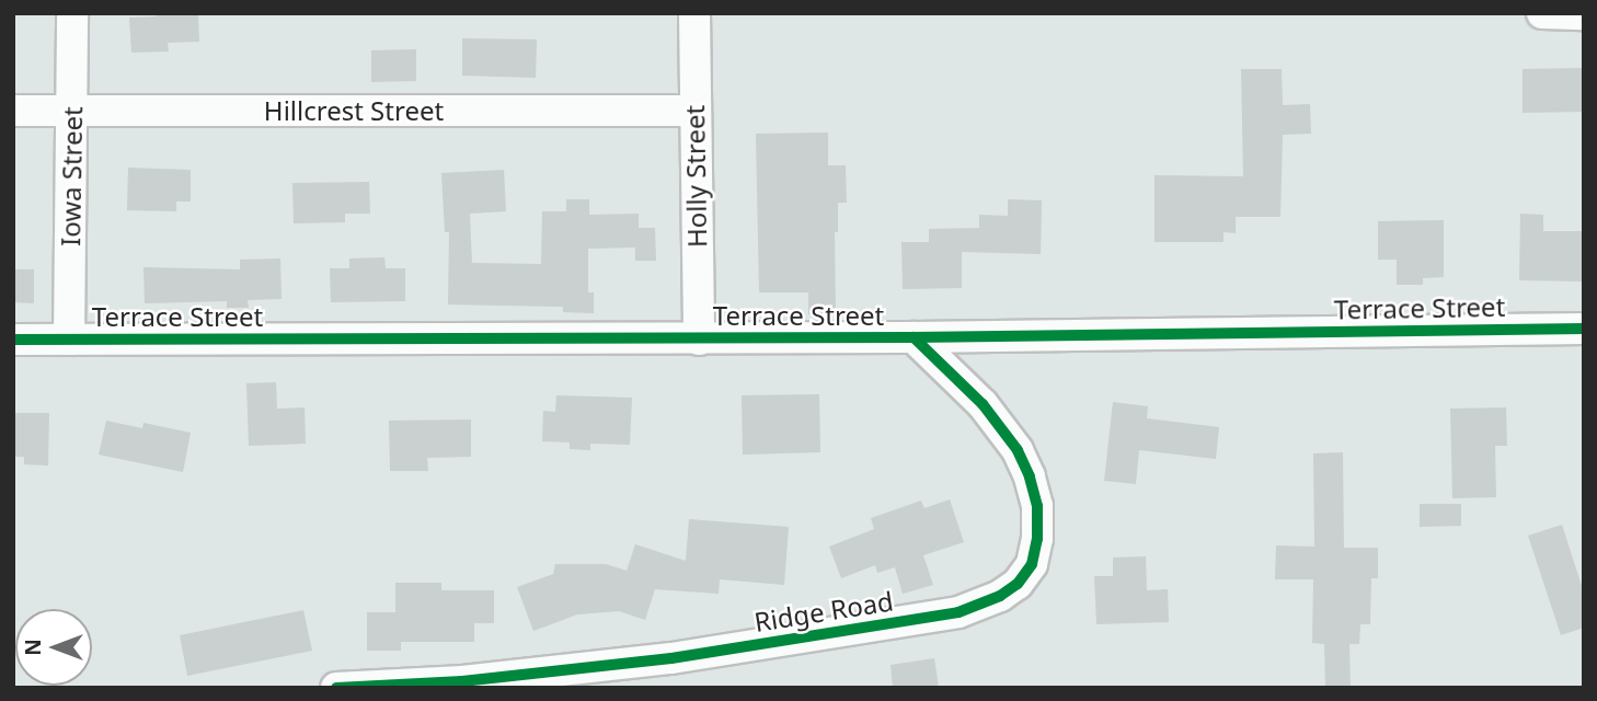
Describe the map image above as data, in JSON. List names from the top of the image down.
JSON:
{
  "streets": {
    "street": [
      "Hillcrest Street",
      "Iowa Street",
      "Holly Street",
      "Terrace Street",
      "Ridge Road"
    ]
  },
  "crossings": [
    ["Hillcrest Street", "Iowa Street"],
    ["Hillcrest Street", "Holly Street"],
    ["Iowa Street", "Terrace Street"],
    ["Holly Street", "Terrace Street"],
    ["Terrace Street", "Ridge Road"]
  ],
  "north": "left"
}
